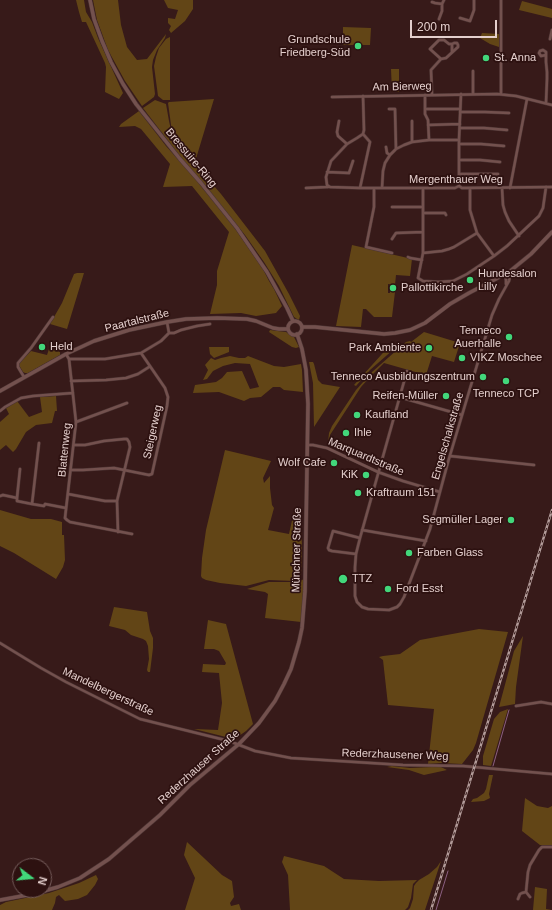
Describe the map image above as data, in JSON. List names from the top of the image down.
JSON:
{
  "streets": {
    "main road": [
      "Bressuire-Ring",
      "Paartalstraße",
      "Münchner Straße",
      "Rederzhauser Straße"
    ],
    "street": [
      "Am Bierweg",
      "Mergenthauer Weg",
      "Steigerweg",
      "Engelschalkstraße",
      "Blattenweg",
      "Marquardtstraße",
      "Mandelbergerstraße",
      "Rederzhausener Weg"
    ]
  },
  "crossings": [
    ["Bressuire-Ring", "Paartalstraße"],
    ["Paartalstraße", "Blattenweg"],
    ["Engelschalkstraße", "Marquardtstraße"],
    ["Marquardtstraße", "Münchner Straße"],
    ["Münchner Straße", "Rederzhauser Straße"],
    ["Mandelbergerstraße", "Rederzhausener Weg"],
    ["Mandelbergerstraße", "Rederzhauser Straße"],
    ["Rederzhausener Weg", "Rederzhauser Straße"]
  ],
  "places": [
    "Grundschule Friedberg-Süd",
    "St. Anna",
    "Hundesalon Lilly",
    "Pallottikirche",
    "Tenneco Auerhalle",
    "Held",
    "Park Ambiente",
    "VIKZ Moschee",
    "Tenneco Ausbildungszentrum",
    "Tenneco TCP",
    "Reifen-Müller",
    "Kaufland",
    "Ihle",
    "Wolf Cafe",
    "KiK",
    "Kraftraum 151",
    "Segmüller Lager",
    "Farben Glass",
    "TTZ",
    "Ford Esst"
  ],
  "scale_bar": "200 m",
  "north": "right"
}
